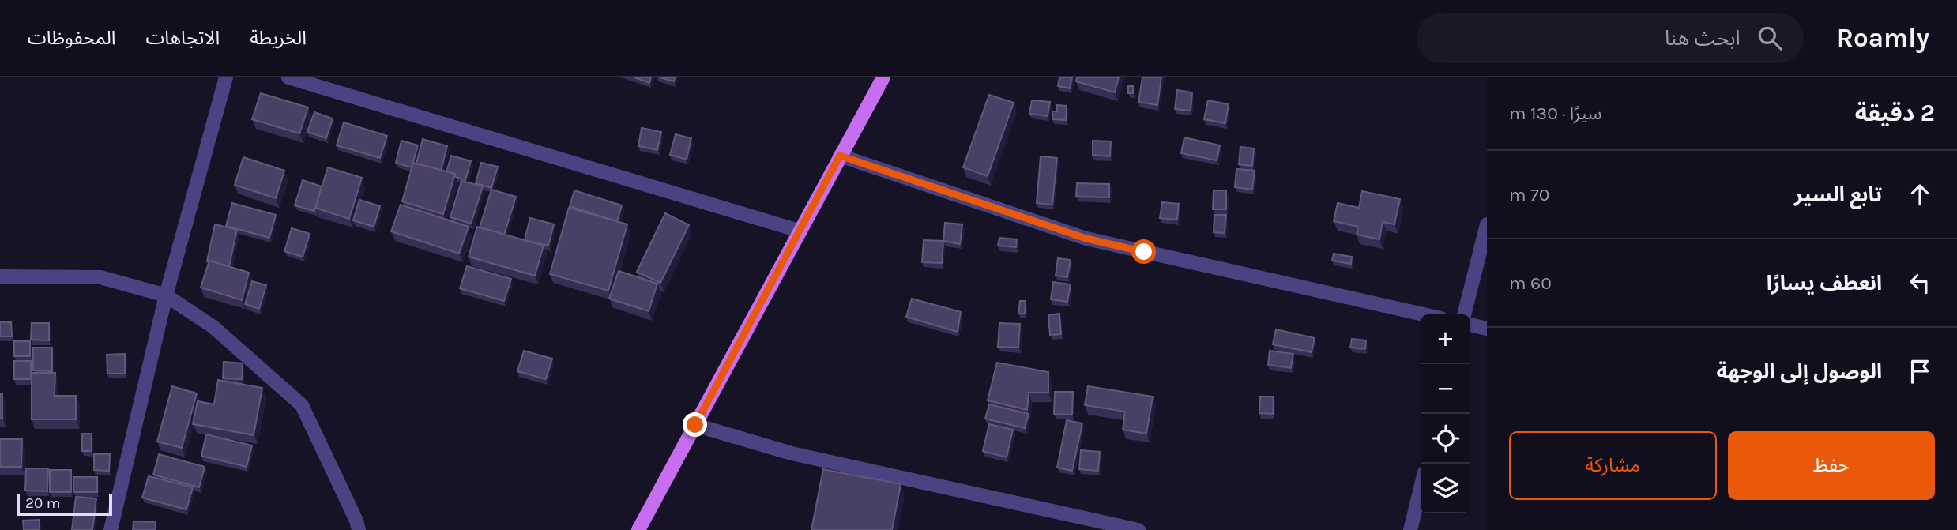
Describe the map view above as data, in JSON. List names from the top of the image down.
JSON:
{
  "scale_bar": "20 m",
  "page": {
    "header": "Roamly",
    "search": "ابحث هنا",
    "nav": ["الخريطة", "الاتجاهات", "المحفوظات"],
    "heading": ["2 دقيقة", "سيرًا · 130 m"],
    "list": [
      ["تابع السير", "70 m"],
      ["انعطف يسارًا", "60 m"],
      "الوصول إلى الوجهة"
    ],
    "map_buttons": ["+", "−"],
    "buttons": ["حفظ", "مشاركة"],
    "scale": "20 m"
  }
}
